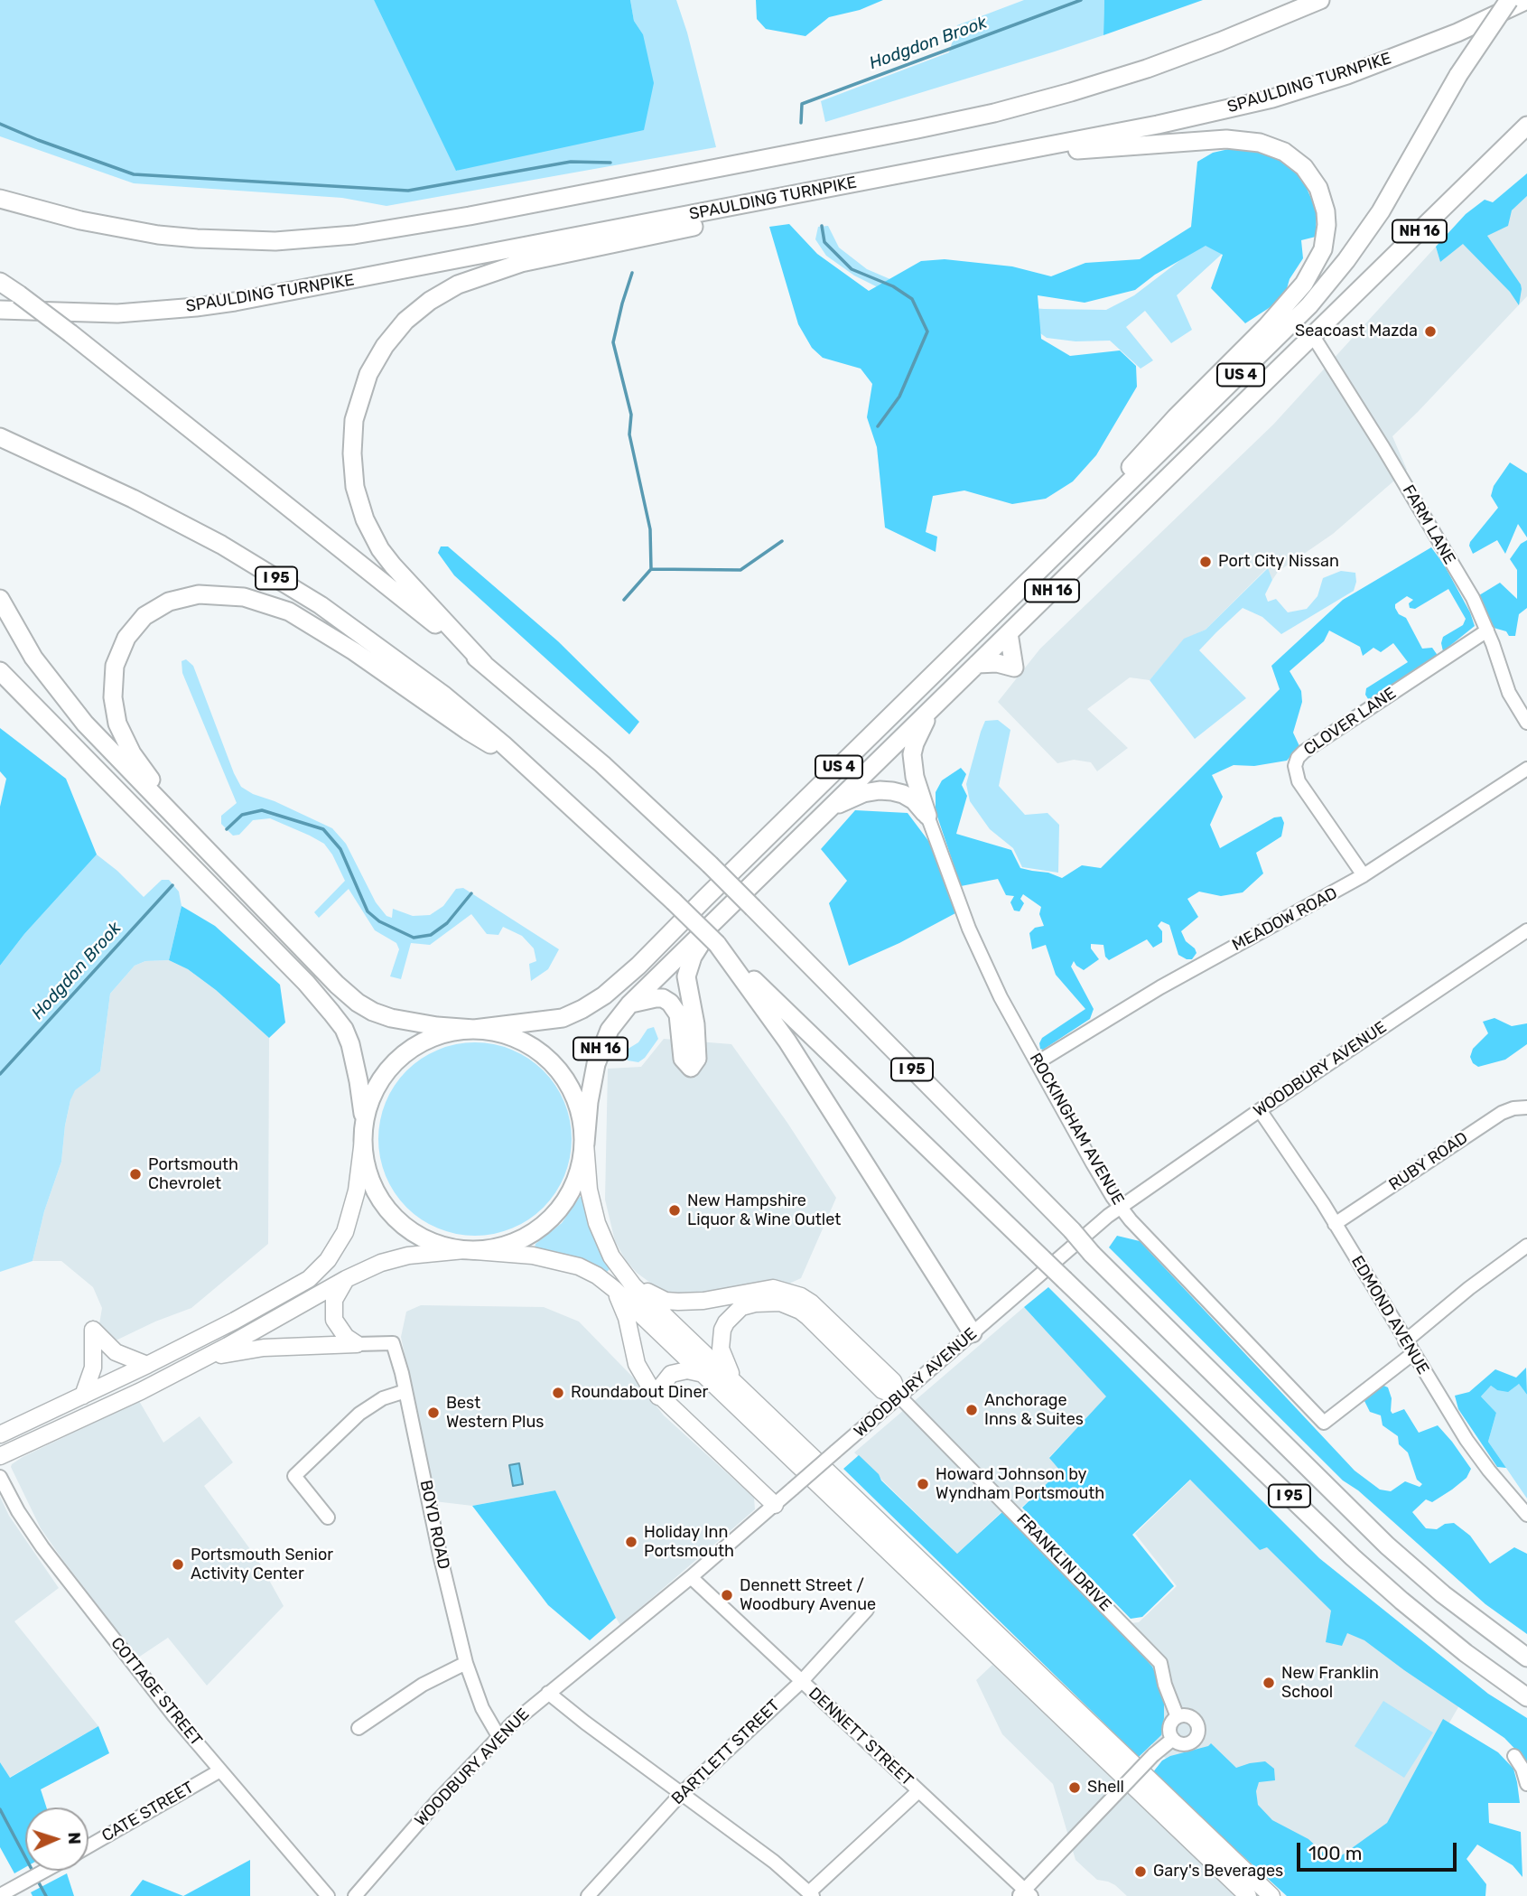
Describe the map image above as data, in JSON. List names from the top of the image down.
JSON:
{
  "streets": {
    "highway": [
      "SPAULDING TURNPIKE",
      "NH 16",
      "US 4",
      "I 95"
    ],
    "street": [
      "FARM LANE",
      "CLOVER LANE",
      "MEADOW ROAD",
      "WOODBURY AVENUE",
      "ROCKINGHAM AVENUE",
      "RUBY ROAD",
      "EDMOND AVENUE",
      "BOYD ROAD",
      "FRANKLIN DRIVE",
      "COTTAGE STREET",
      "DENNETT STREET",
      "BARTLETT STREET",
      "CATE STREET"
    ]
  },
  "crossings": [
    ["NH 16", "US 4"],
    ["NH 16", "FARM LANE"],
    ["FARM LANE", "CLOVER LANE"],
    ["CLOVER LANE", "MEADOW ROAD"],
    ["MEADOW ROAD", "ROCKINGHAM AVENUE"],
    ["WOODBURY AVENUE", "ROCKINGHAM AVENUE"],
    ["WOODBURY AVENUE", "EDMOND AVENUE"],
    ["WOODBURY AVENUE", "BOYD ROAD"],
    ["WOODBURY AVENUE", "FRANKLIN DRIVE"],
    ["WOODBURY AVENUE", "DENNETT STREET"],
    ["ROCKINGHAM AVENUE", "EDMOND AVENUE"],
    ["RUBY ROAD", "EDMOND AVENUE"],
    ["COTTAGE STREET", "CATE STREET"],
    ["DENNETT STREET", "BARTLETT STREET"]
  ],
  "water": ["Hodgdon Brook"],
  "places": [
    "Seacoast Mazda",
    "Port City Nissan",
    "Portsmouth Chevrolet",
    "New Hampshire Liquor & Wine Outlet",
    "Roundabout Diner",
    "Anchorage Inns & Suites",
    "Best Western Plus",
    "Howard Johnson by Wyndham Portsmouth",
    "Holiday Inn Portsmouth",
    "Portsmouth Senior Activity Center",
    "Dennett Street / Woodbury Avenue",
    "New Franklin School",
    "Shell",
    "Gary's Beverages"
  ],
  "scale_bar": "100 m",
  "north": "right"
}
